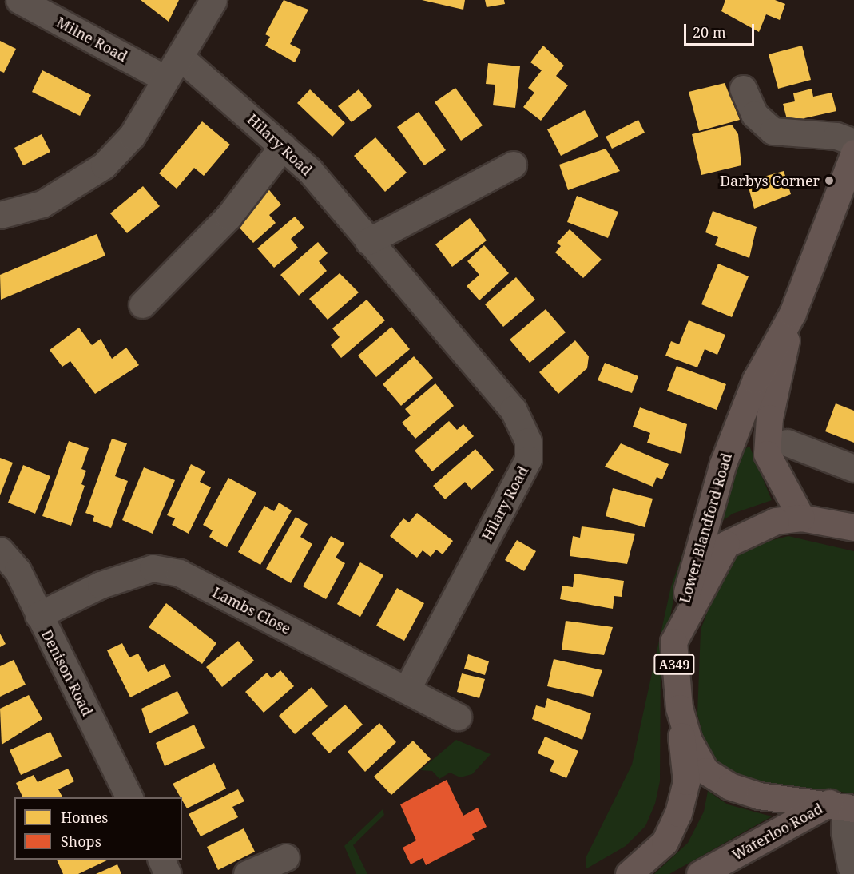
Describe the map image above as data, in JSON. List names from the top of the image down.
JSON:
{
  "streets": {
    "main road": ["Lower Blandford Road", "A349", "Waterloo Road"],
    "street": [
      "Milne Road",
      "Hilary Road",
      "Lambs Close",
      "Denison Road"
    ]
  },
  "crossings": [
    ["Hilary Road", "Lambs Close"],
    ["Lower Blandford Road", "A349"],
    ["Lambs Close", "Denison Road"],
    ["A349", "Waterloo Road"]
  ],
  "places": ["Darbys Corner"],
  "legend": ["Homes", "Shops"],
  "scale_bar": "20 m"
}
